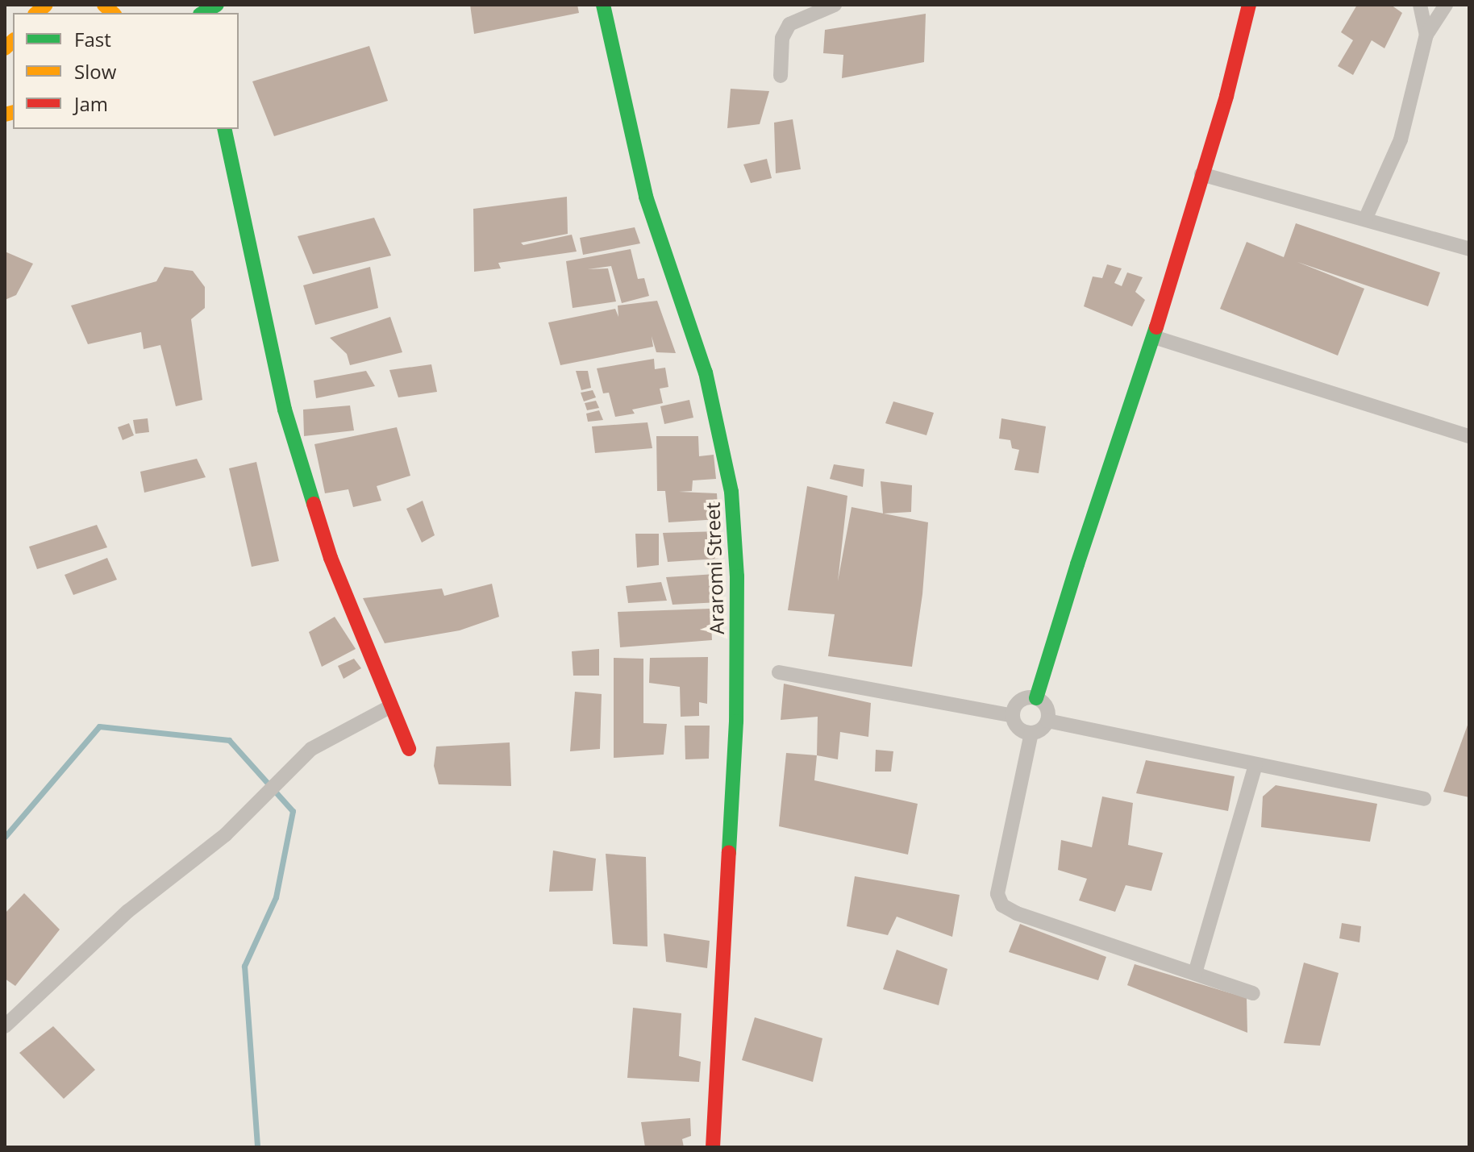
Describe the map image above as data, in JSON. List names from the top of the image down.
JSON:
{
  "streets": {
    "street": ["Araromi Street"]
  },
  "legend": ["Fast", "Slow", "Jam"]
}
